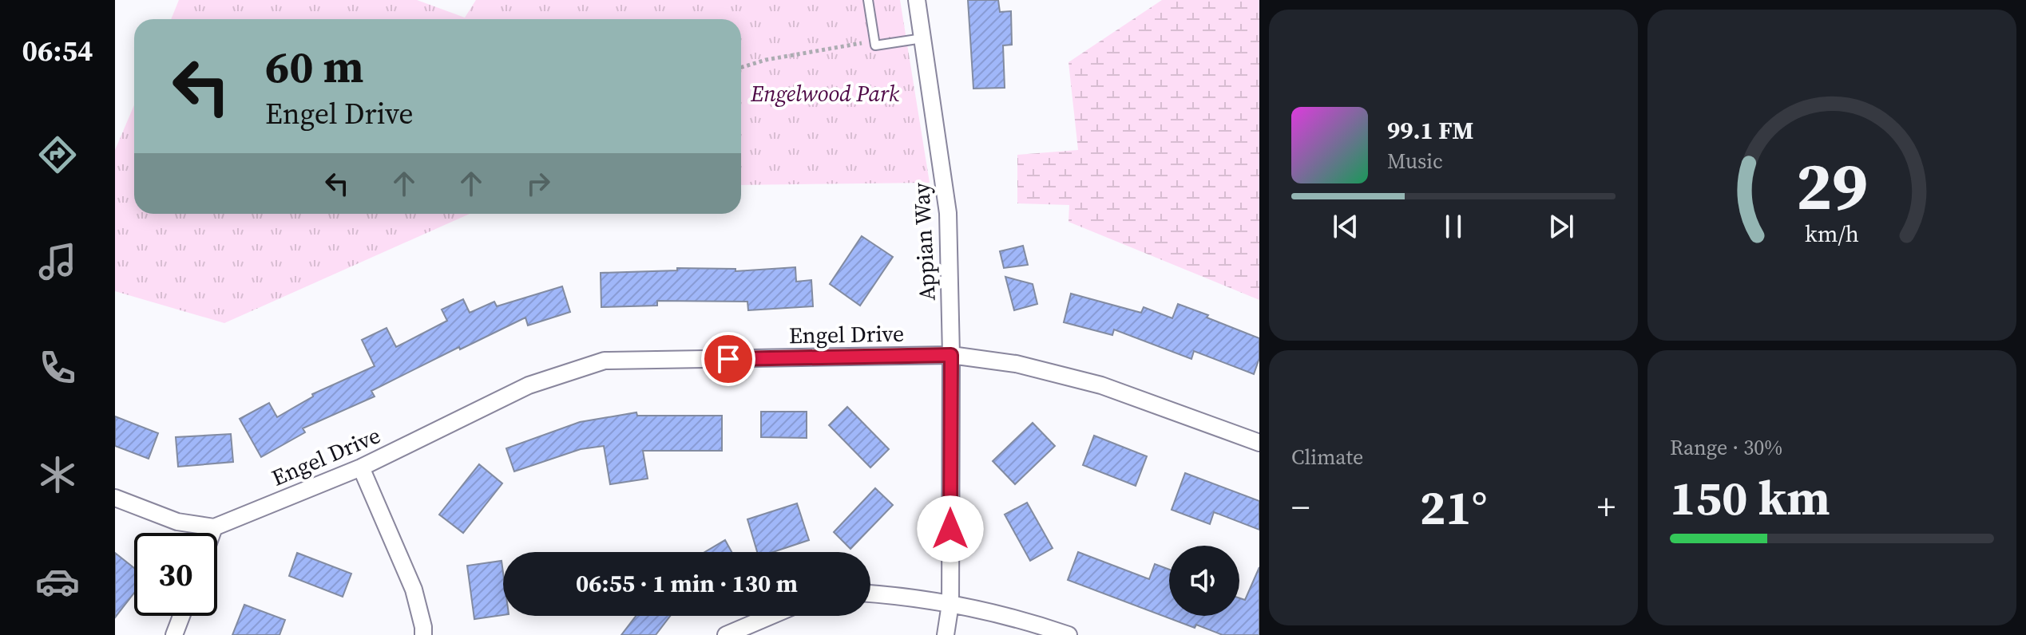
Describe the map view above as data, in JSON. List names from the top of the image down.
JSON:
{
  "streets": {
    "street": ["Appian Way", "Engel Drive"]
  },
  "crossings": [
    ["Appian Way", "Engel Drive"]
  ],
  "parks": ["Engelwood Park"],
  "page": {
    "tabs": "06:54",
    "turn": ["60 m", "Engel Drive"],
    "song": ["99.1 FM", "Music"],
    "tile": [
      "Climate",
      ["Range · 30%", "150 km"]
    ],
    "heat": ["−", "21°", "+"],
    "limit": "30",
    "trip": "06:55 · 1 min · 130 m",
    "gauge": ["29", "km/h"]
  }
}
